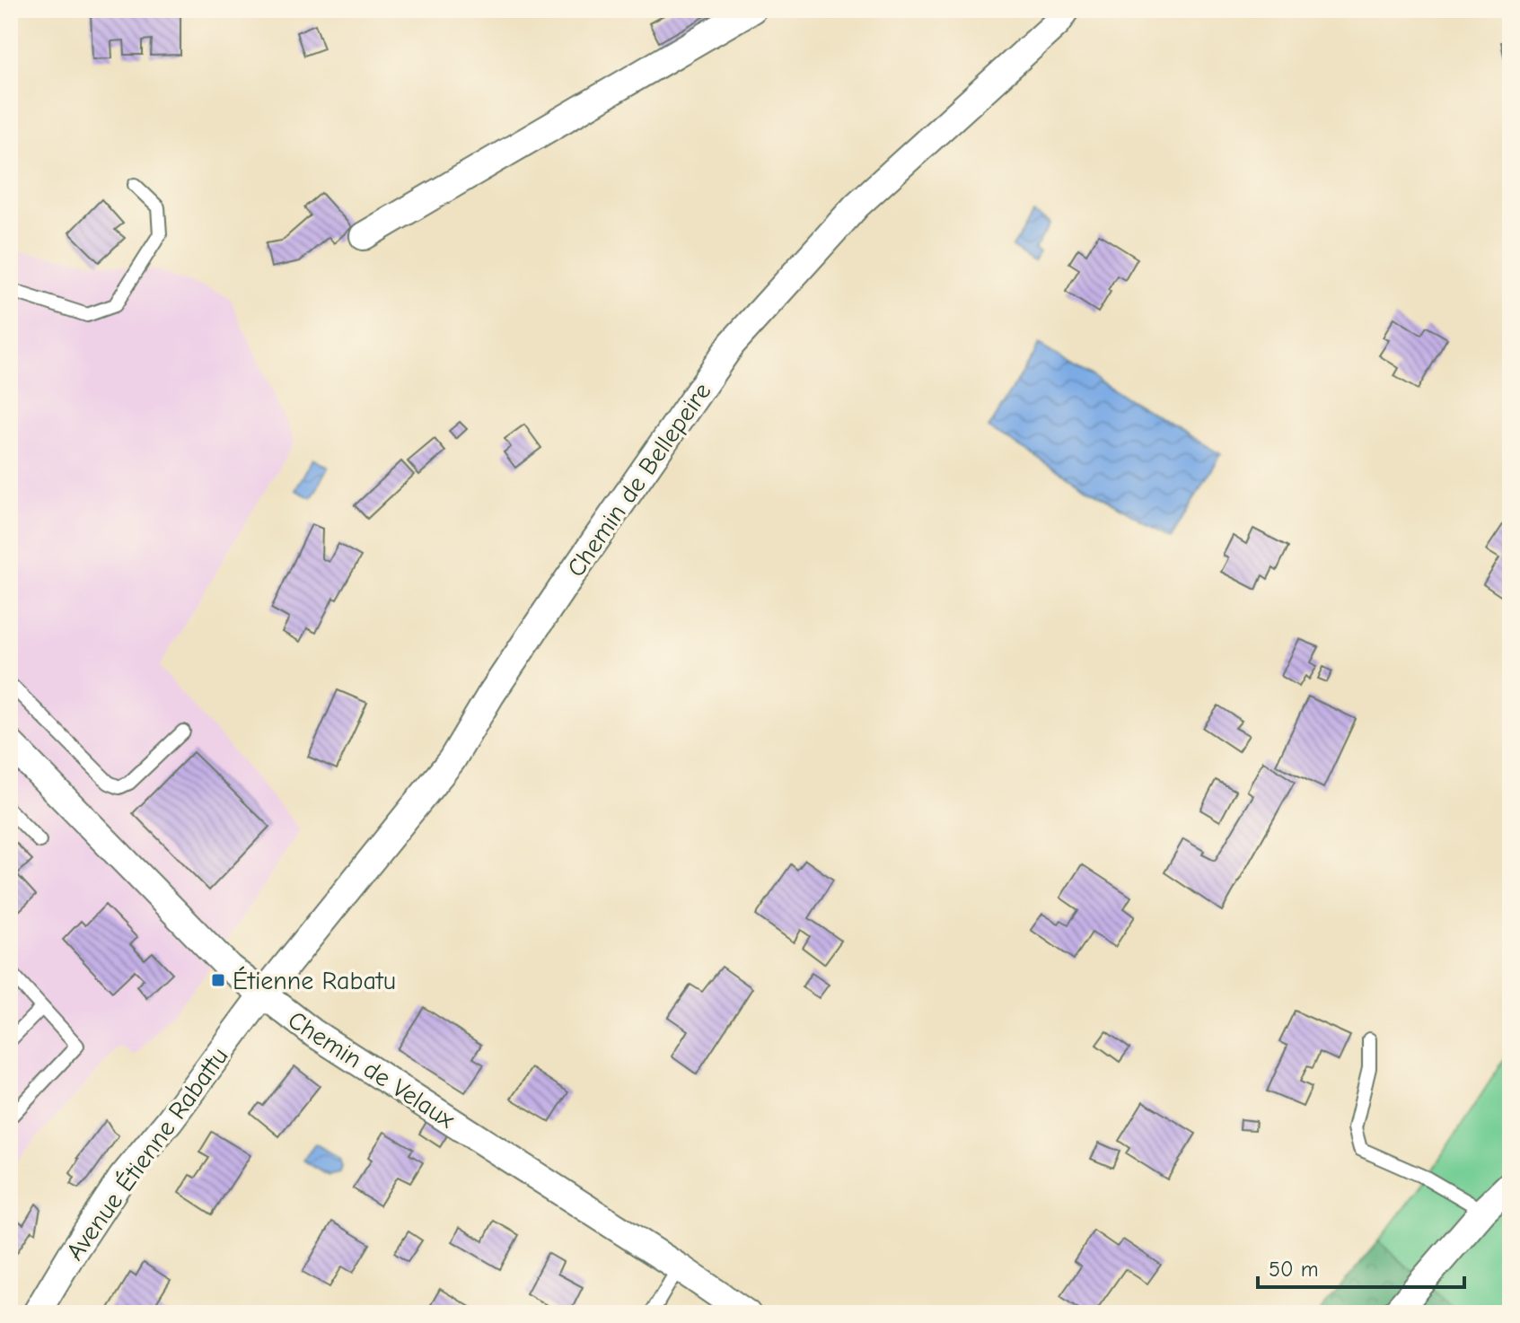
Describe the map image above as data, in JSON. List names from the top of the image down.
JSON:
{
  "streets": {
    "street": ["Chemin de Bellepeire", "Chemin de Velaux", "Avenue Étienne Rabattu"]
  },
  "crossings": [
    ["Chemin de Bellepeire", "Chemin de Velaux"],
    ["Chemin de Bellepeire", "Avenue Étienne Rabattu"],
    ["Chemin de Velaux", "Avenue Étienne Rabattu"]
  ],
  "places": {
    "transit": ["Étienne Rabatu"]
  },
  "scale_bar": "50 m"
}
